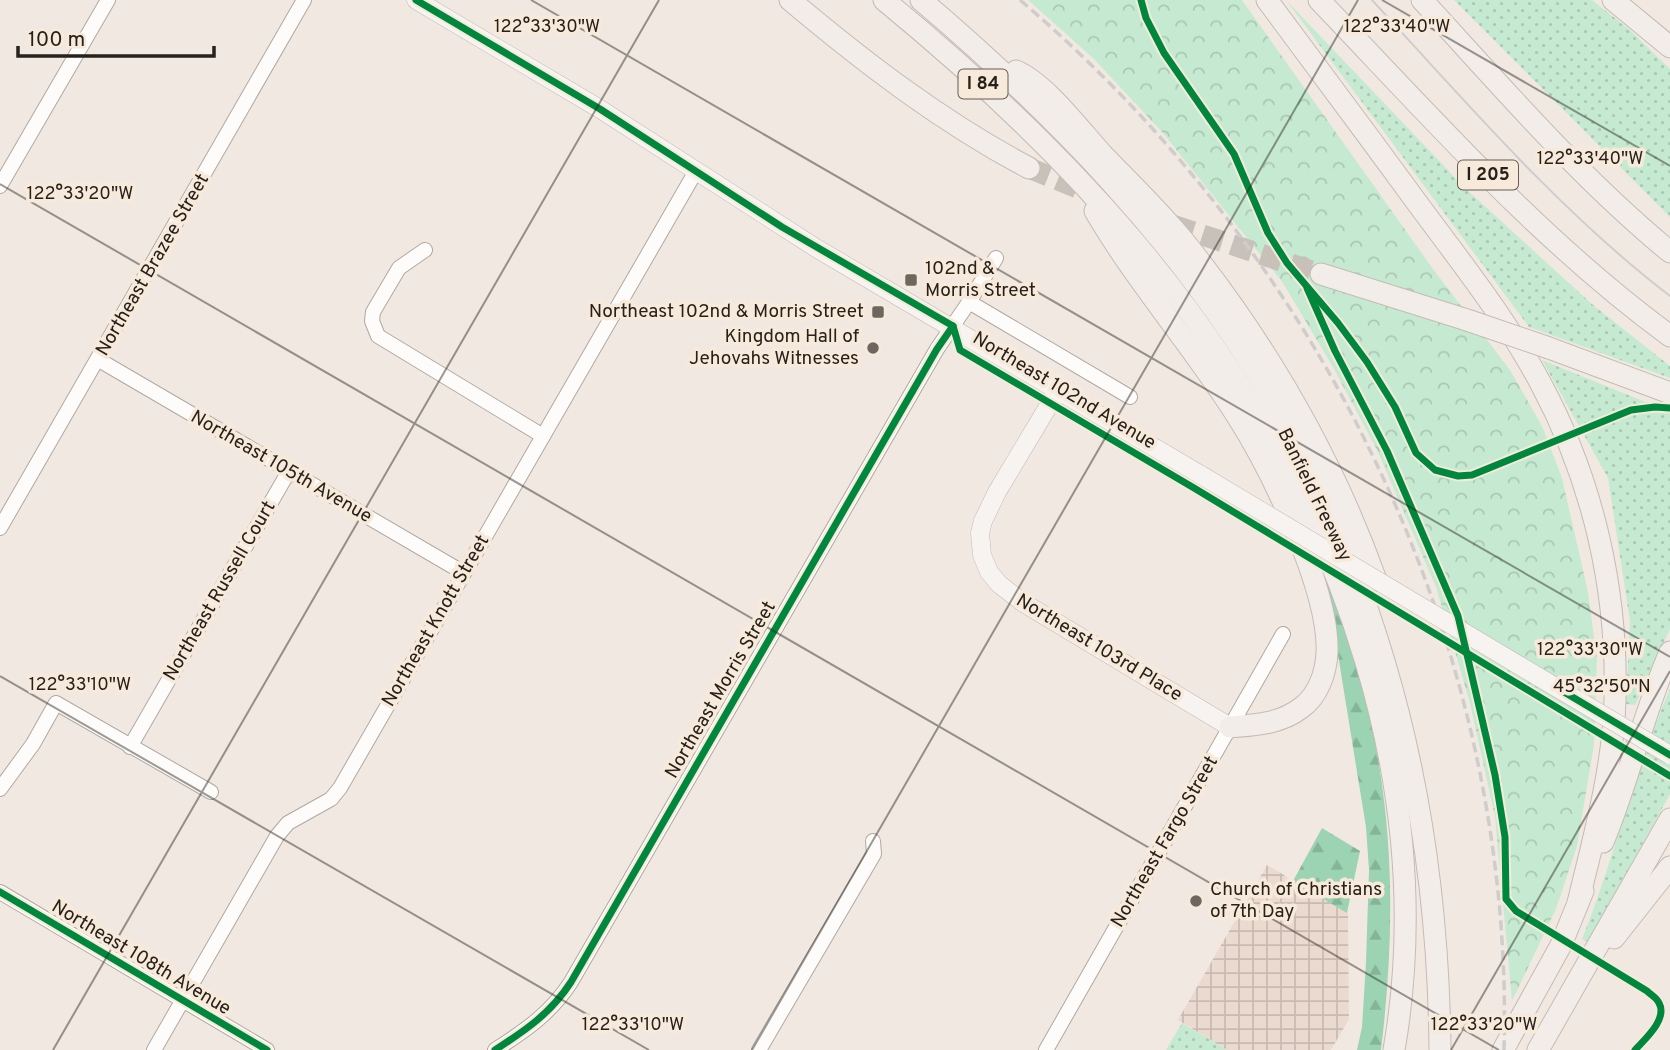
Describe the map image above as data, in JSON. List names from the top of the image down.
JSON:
{
  "streets": {
    "highway": ["I 84", "I 205", "Banfield Freeway"],
    "main road": ["Northeast 102nd Avenue", "Northeast 103rd Place"],
    "street": [
      "Northeast Brazee Street",
      "Northeast 105th Avenue",
      "Northeast Russell Court",
      "Northeast Knott Street",
      "Northeast Morris Street",
      "Northeast Fargo Street",
      "Northeast 108th Avenue"
    ]
  },
  "crossings": [
    ["Northeast Brazee Street", "Northeast 105th Avenue"],
    ["Northeast 102nd Avenue", "Northeast Knott Street"],
    ["Northeast 102nd Avenue", "Northeast 103rd Place"],
    ["Northeast 102nd Avenue", "Northeast Morris Street"],
    ["Northeast 105th Avenue", "Northeast Russell Court"],
    ["Northeast 105th Avenue", "Northeast Knott Street"],
    ["Northeast Knott Street", "Northeast 108th Avenue"],
    ["Northeast 103rd Place", "Northeast Fargo Street"]
  ],
  "places": {
    "transit": ["102nd & Morris Street", "Northeast 102nd & Morris Street"],
    "other": ["Kingdom Hall of Jehovahs Witnesses", "Church of Christians of 7th Day"]
  },
  "scale_bar": "100 m",
  "coordinates": [
    "122°33'30\"W",
    "122°33'40\"W",
    "122°33'20\"W",
    "122°33'10\"W",
    "45°32'50\"N"
  ]
}
